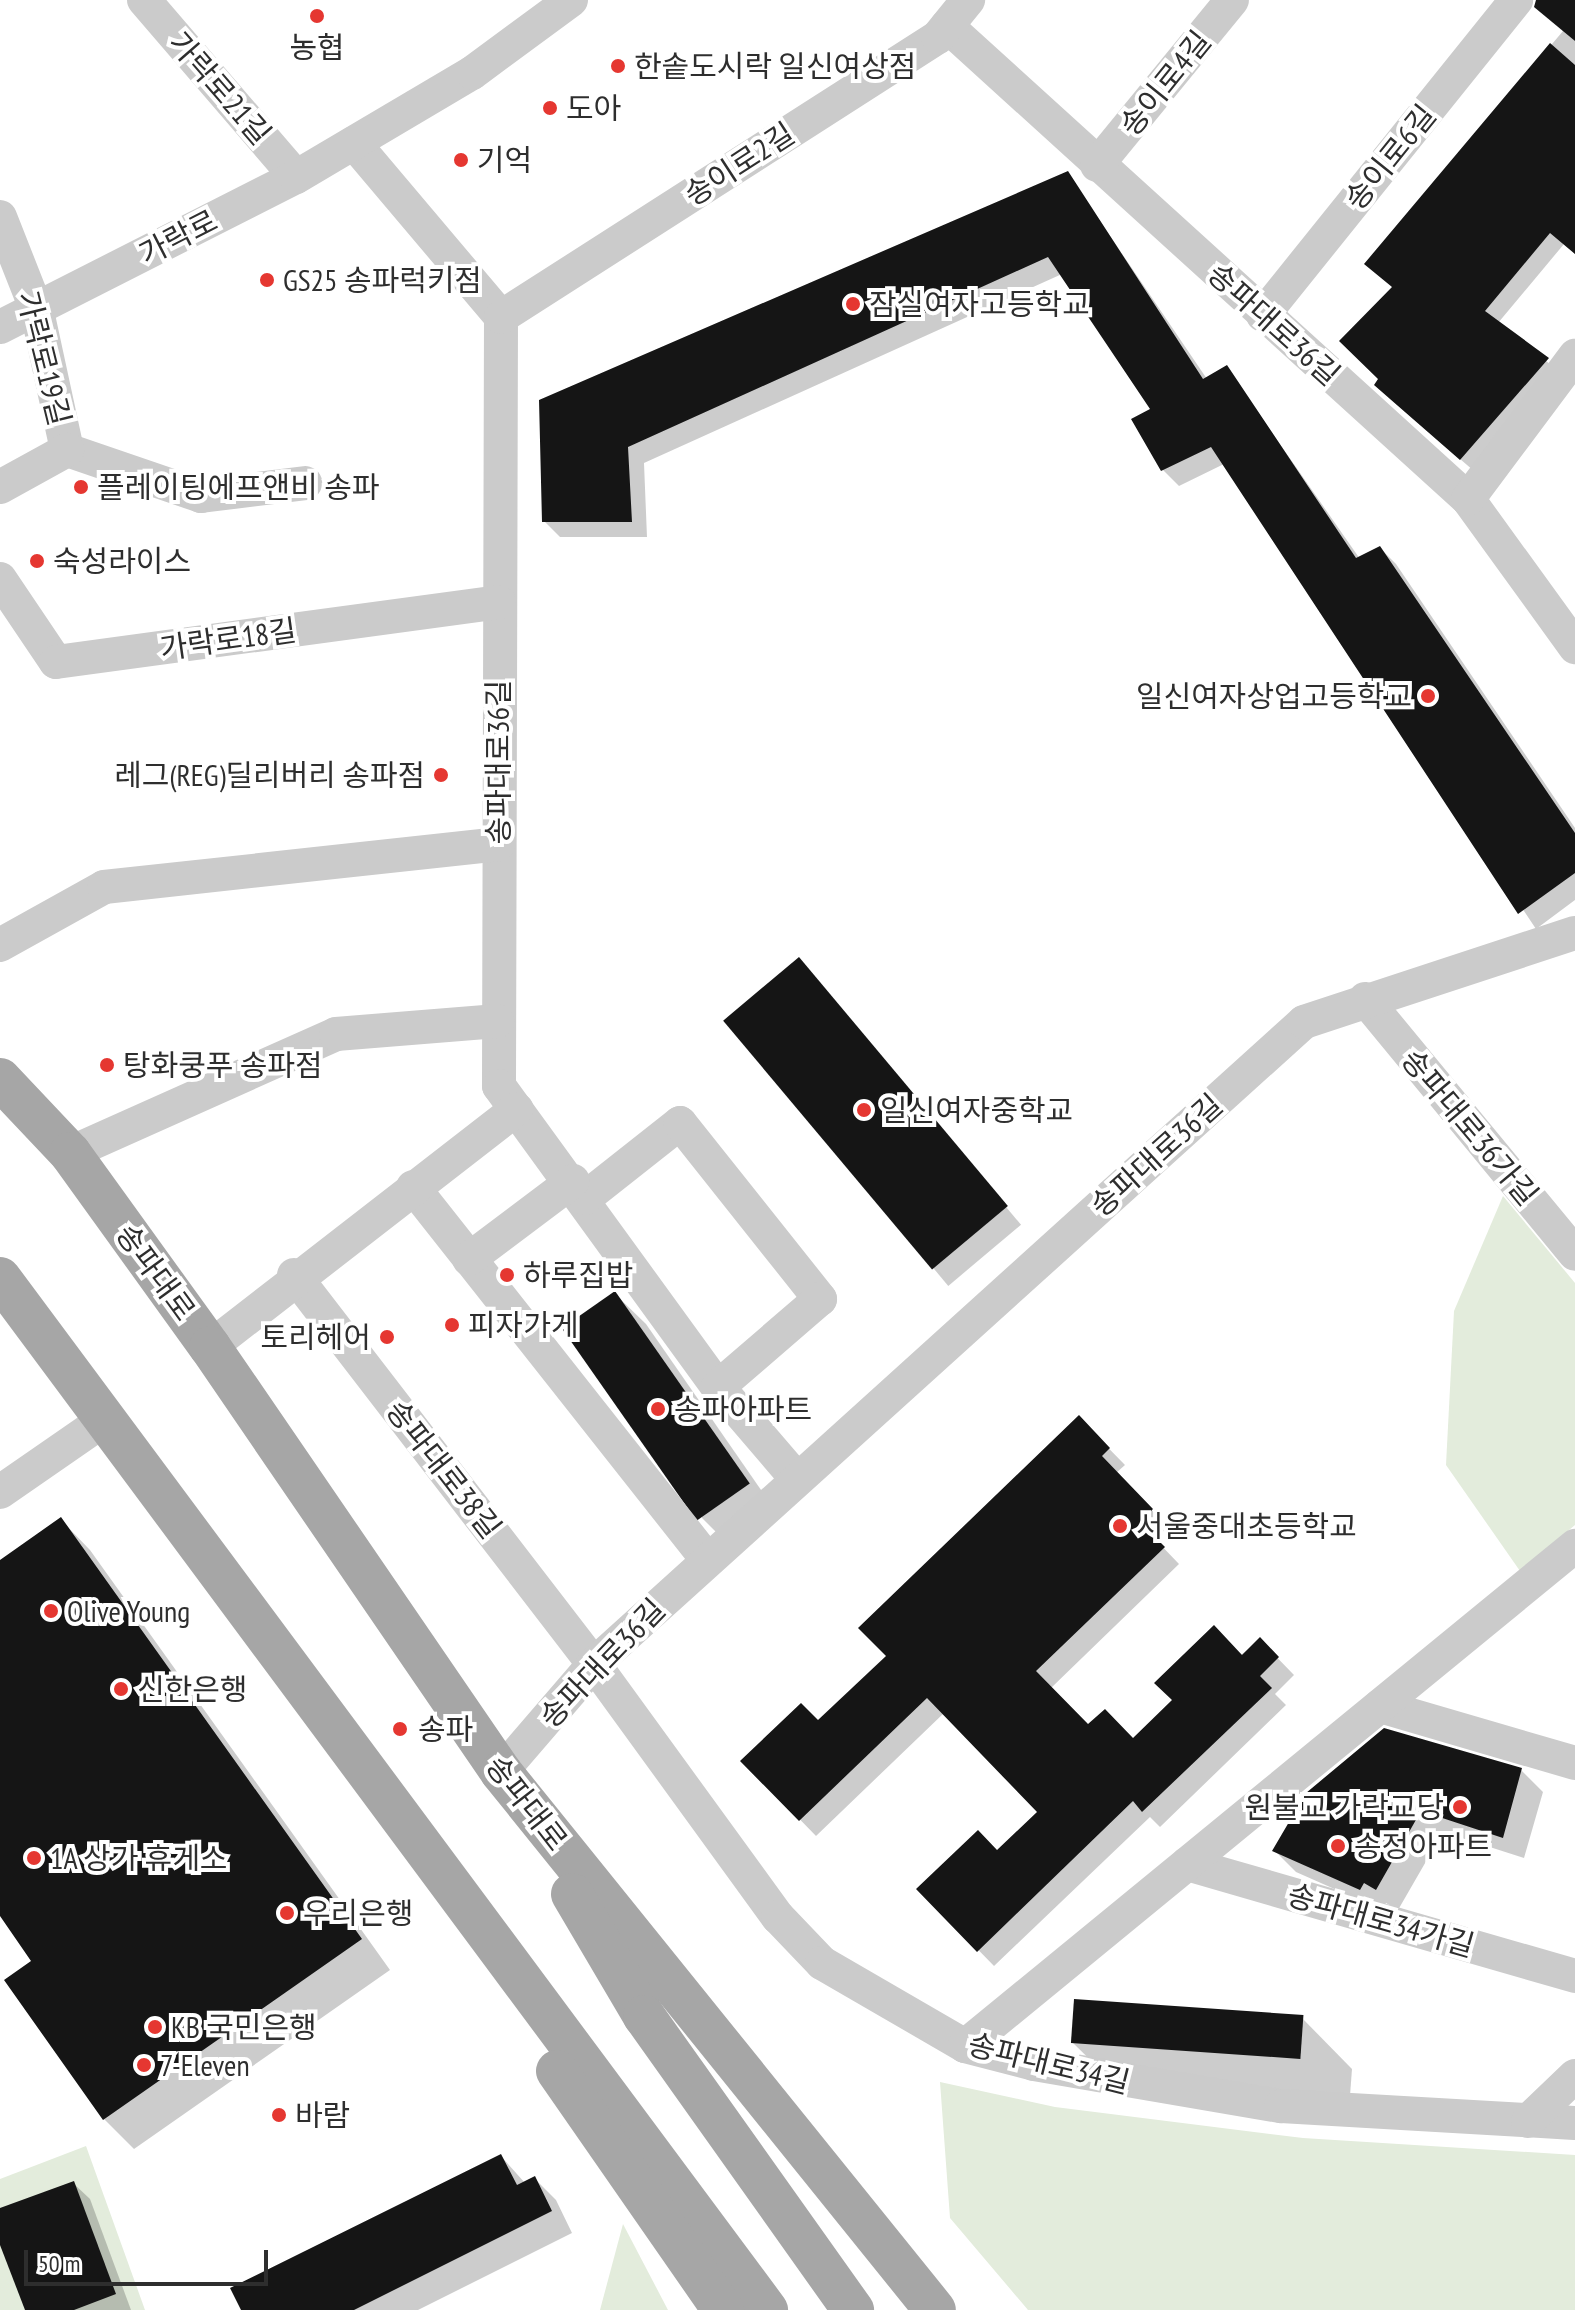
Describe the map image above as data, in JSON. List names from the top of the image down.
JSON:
{
  "streets": {
    "main road": ["송파대로"],
    "street": [
      "송이로4길",
      "가락로21길",
      "송이로6길",
      "송이로2길",
      "가락로",
      "송파대로36길",
      "가락로19길",
      "가락로18길",
      "송파대로36가길",
      "송파대로38길",
      "송파대로34가길",
      "송파대로34길"
    ]
  },
  "crossings": [
    ["송이로4길", "송파대로36길"],
    ["가락로21길", "가락로"],
    ["송이로6길", "송파대로36길"],
    ["송이로2길", "송파대로36길"],
    ["가락로", "가락로19길"],
    ["송파대로36길", "가락로18길"],
    ["송파대로36길", "송파대로36가길"],
    ["송파대로36길", "송파대로"],
    ["송파대로36길", "송파대로38길"],
    ["송파대로36길", "송파대로34길"],
    ["송파대로38길", "송파대로34길"]
  ],
  "places": [
    "농협",
    "한솥도시락 일신여상점",
    "도아",
    "기억",
    "GS25 송파럭키점",
    "잠실여자고등학교",
    "플레이팅에프앤비 송파",
    "숙성라이스",
    "일신여자상업고등학교",
    "레그(REG)딜리버리 송파점",
    "탕화쿵푸 송파점",
    "일신여자중학교",
    "하루집밥",
    "피자가게",
    "토리헤어",
    "송파아파트",
    "서울중대초등학교",
    "Olive Young",
    "신한은행",
    "송파",
    "원불교 가락교당",
    "송정아파트",
    "1A 상가 휴게소",
    "우리은행",
    "KB 국민은행",
    "7-Eleven",
    "바람"
  ],
  "scale_bar": "50 m"
}
